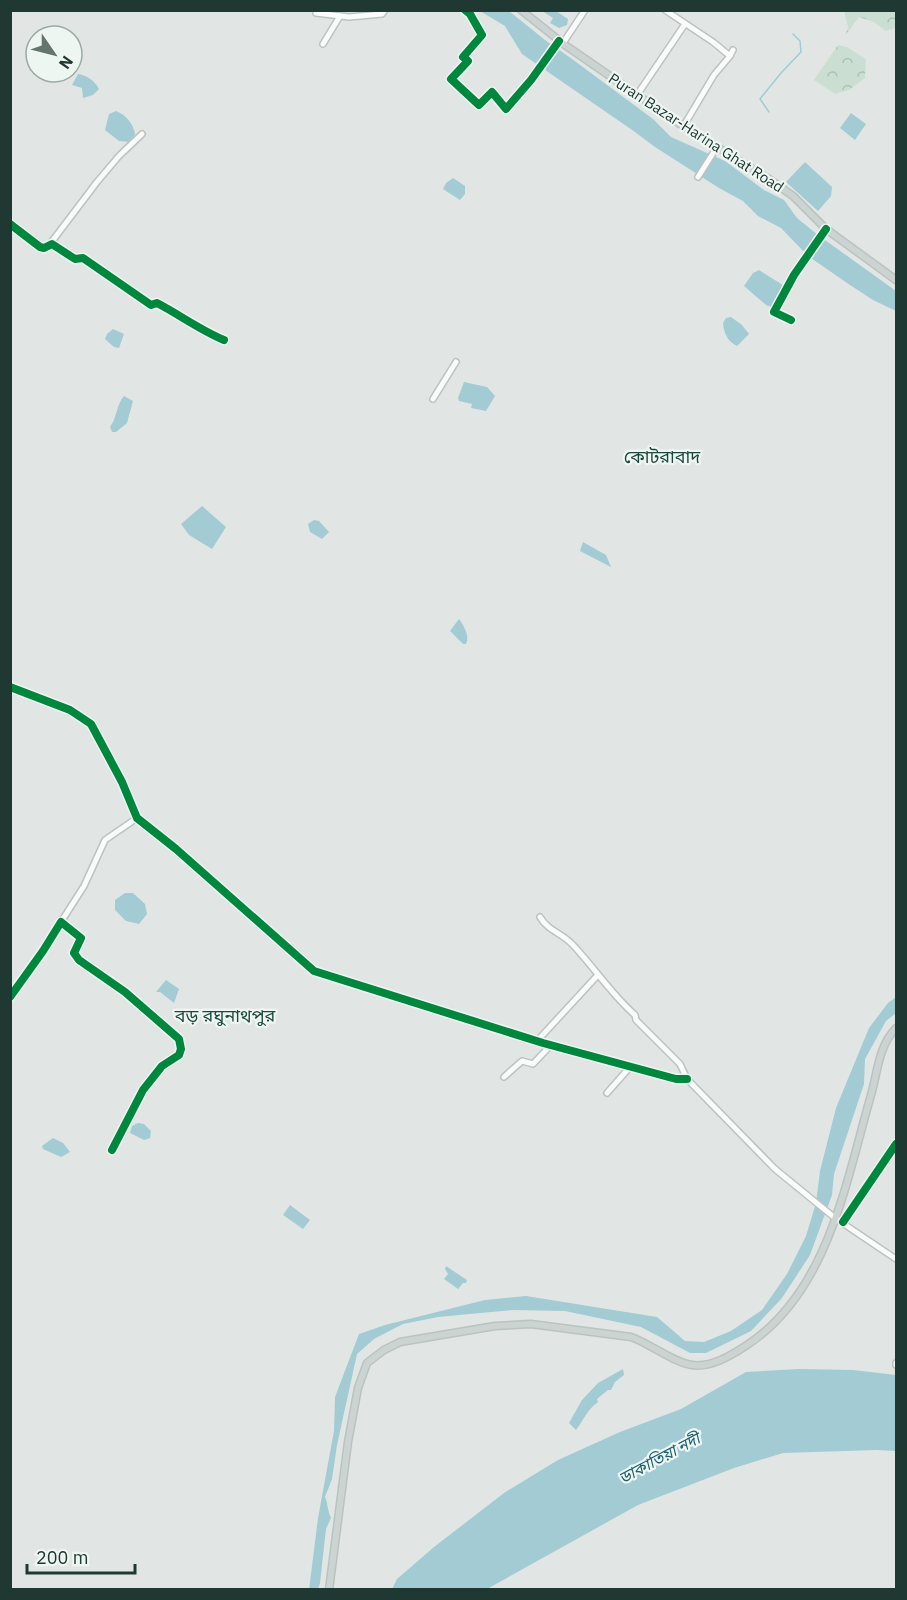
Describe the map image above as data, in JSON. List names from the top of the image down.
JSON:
{
  "streets": {
    "main road": ["Puran Bazar-Harina Ghat Road"]
  },
  "districts": ["কোটরাবাদ", "বড় রঘুনাথপুর"],
  "water": ["ডাকাতিয়া নদী"],
  "scale_bar": "200 m",
  "north": "bottom right"
}
